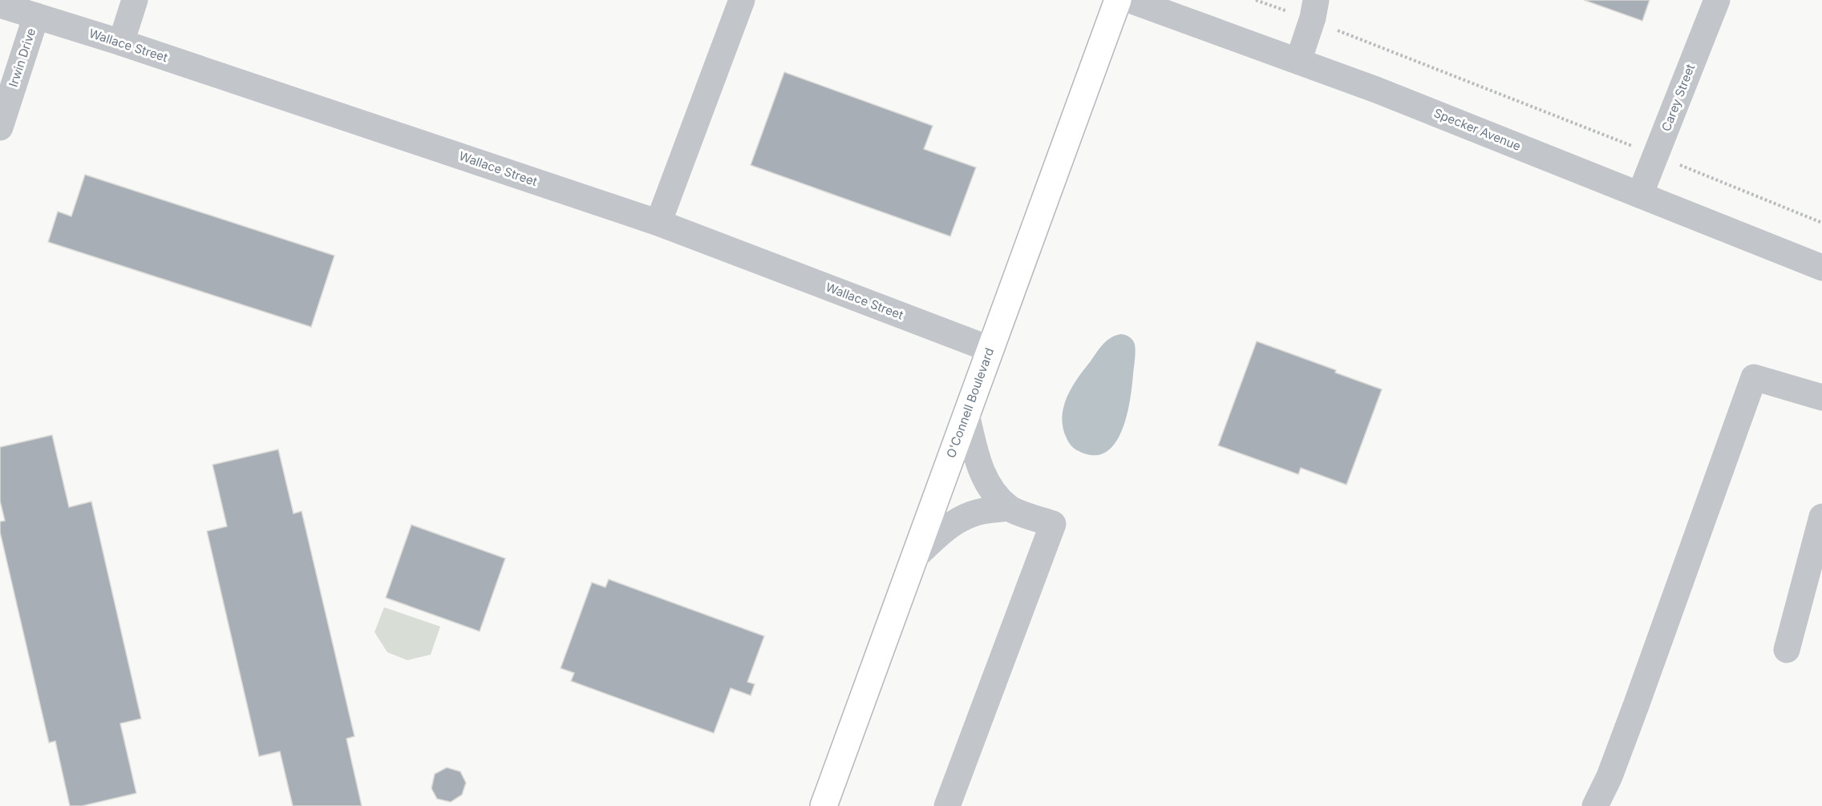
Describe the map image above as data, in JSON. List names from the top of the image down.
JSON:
{
  "streets": {
    "main road": ["O'Connell Boulevard"],
    "street": [
      "Wallace Street",
      "Irwin Drive",
      "Carey Street",
      "Specker Avenue"
    ]
  },
  "crossings": [
    ["Wallace Street", "Irwin Drive"],
    ["Wallace Street", "O'Connell Boulevard"],
    ["Carey Street", "Specker Avenue"]
  ]
}
